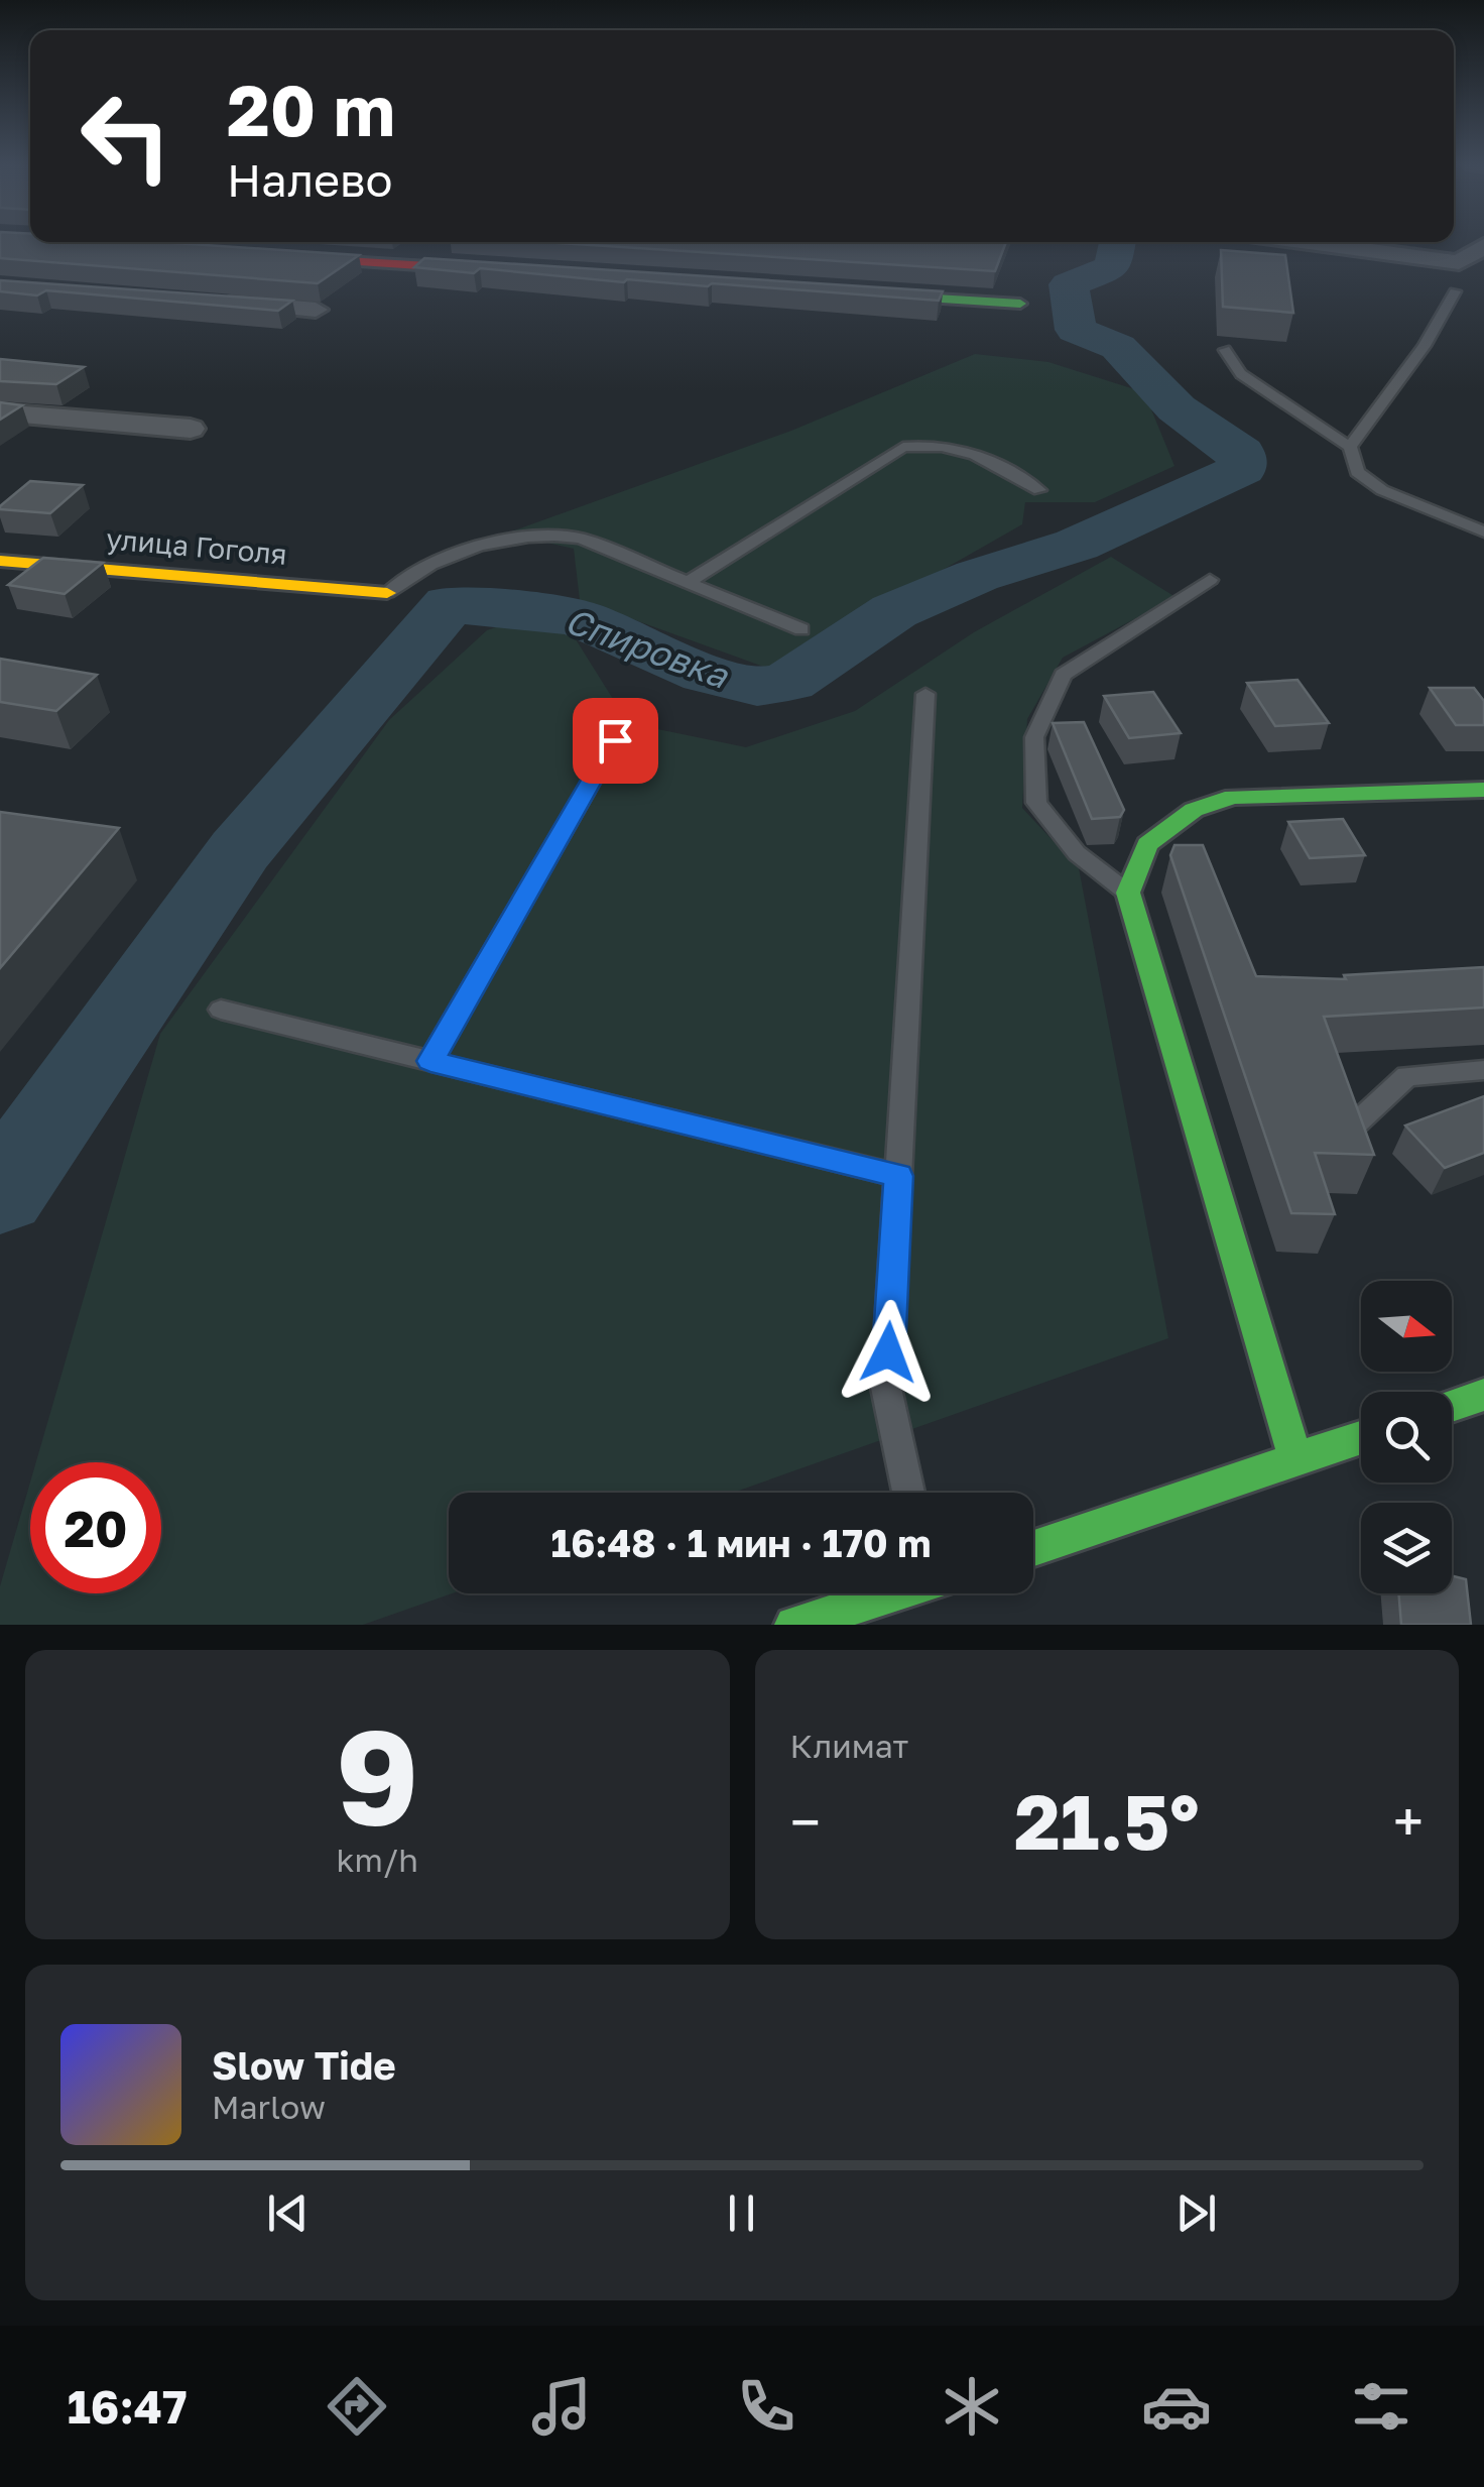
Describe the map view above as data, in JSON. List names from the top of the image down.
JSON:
{
  "streets": {
    "street": ["улица Гоголя"]
  },
  "water": ["Спировка"],
  "north": "right",
  "page": {
    "turn": ["20 m", "Налево"],
    "limit": "20",
    "trip": "16:48 · 1 мин · 170 m",
    "tile": [
      ["9", "km/h"],
      "Климат"
    ],
    "heat": ["−", "21.5°", "+"],
    "song": ["Slow Tide", "Marlow"],
    "tabs": "16:47"
  }
}
